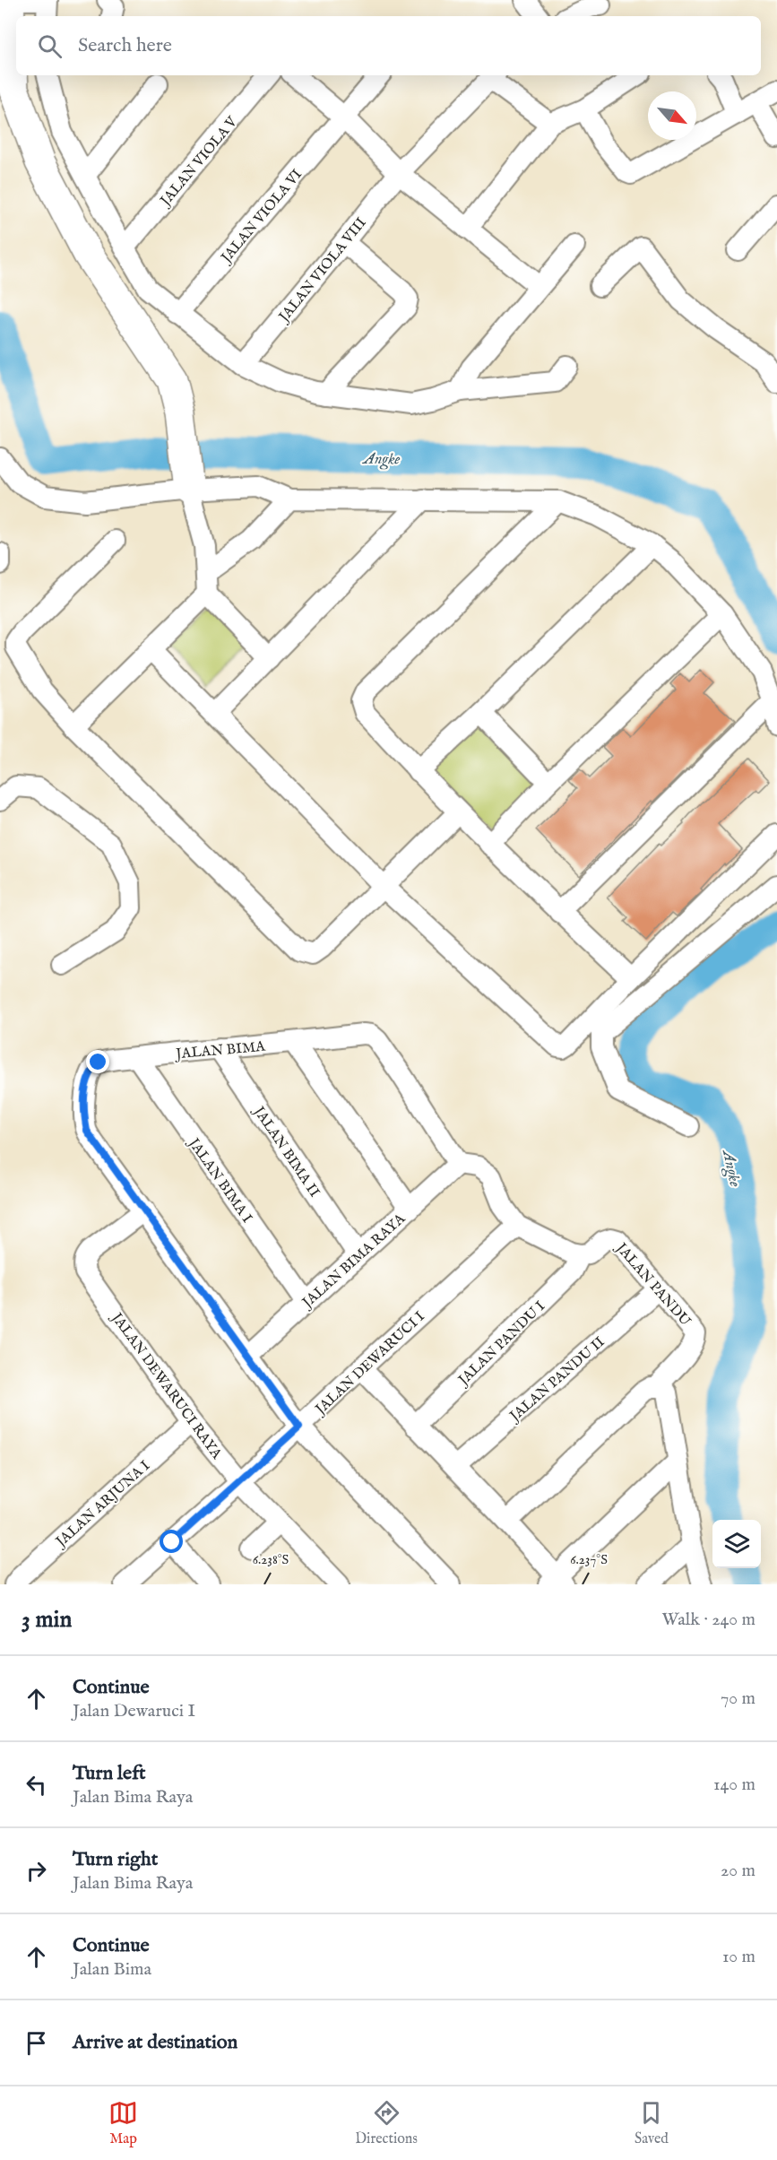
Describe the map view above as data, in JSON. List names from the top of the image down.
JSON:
{
  "streets": {
    "street": [
      "JALAN VIOLA V",
      "JALAN VIOLA VI",
      "JALAN VIOLA VIII",
      "JALAN BIMA",
      "JALAN BIMA II",
      "JALAN BIMA I",
      "JALAN BIMA RAYA",
      "JALAN PANDU",
      "JALAN PANDU I",
      "JALAN DEWARUCI I",
      "JALAN PANDU II",
      "JALAN DEWARUCI RAYA",
      "JALAN ARJUNA I"
    ]
  },
  "crossings": [
    ["JALAN BIMA", "JALAN BIMA II"],
    ["JALAN BIMA", "JALAN BIMA I"],
    ["JALAN BIMA", "JALAN BIMA RAYA"],
    ["JALAN BIMA", "JALAN DEWARUCI RAYA"],
    ["JALAN BIMA II", "JALAN BIMA RAYA"],
    ["JALAN BIMA I", "JALAN BIMA RAYA"],
    ["JALAN PANDU", "JALAN PANDU I"],
    ["JALAN PANDU", "JALAN PANDU II"],
    ["JALAN DEWARUCI I", "JALAN DEWARUCI RAYA"],
    ["JALAN DEWARUCI RAYA", "JALAN ARJUNA I"]
  ],
  "water": ["Angke"],
  "north": "bottom right",
  "page": {
    "search": "Search here",
    "heading": ["3 min", "Walk · 240 m"],
    "list": [
      ["Continue", "Jalan Dewaruci I", "70 m"],
      ["Turn left", "Jalan Bima Raya", "140 m"],
      ["Turn right", "Jalan Bima Raya", "20 m"],
      ["Continue", "Jalan Bima", "10 m"],
      "Arrive at destination"
    ],
    "nav": ["Map", "Directions", "Saved"]
  },
  "coordinates": ["6.238°S", "6.237°S"]
}
